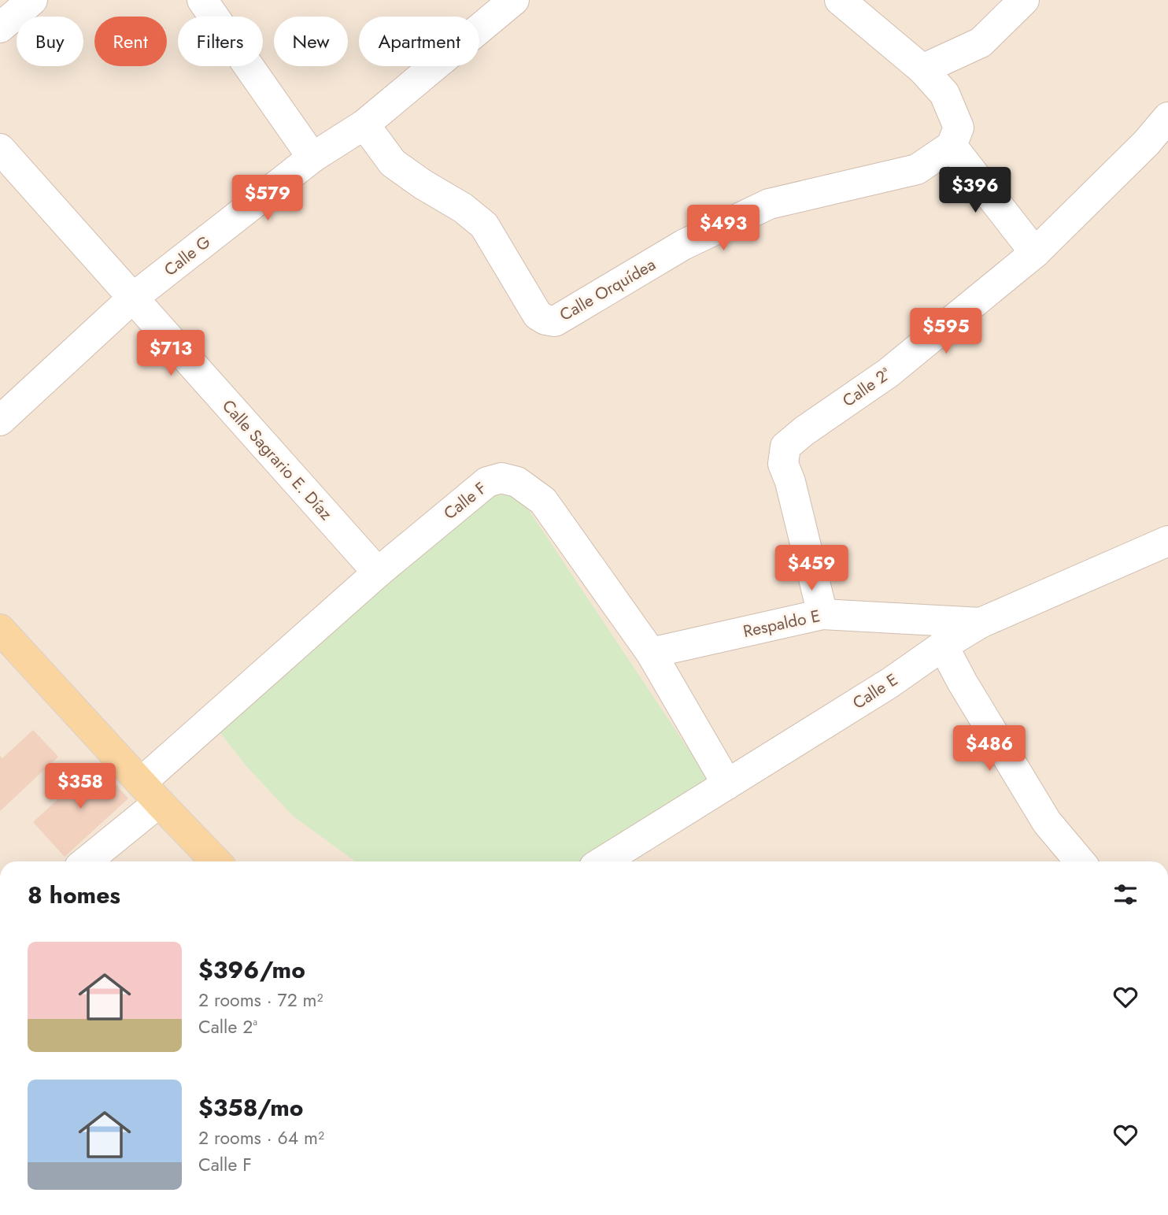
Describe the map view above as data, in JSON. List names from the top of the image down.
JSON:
{
  "streets": {
    "street": [
      "Calle G",
      "Calle Orquídea",
      "Calle 2ª",
      "Calle Sagrario E. Díaz",
      "Calle F",
      "Respaldo E",
      "Calle E"
    ]
  },
  "crossings": [
    ["Calle G", "Calle Orquídea"],
    ["Calle G", "Calle Sagrario E. Díaz"],
    ["Calle 2ª", "Respaldo E"],
    ["Calle Sagrario E. Díaz", "Calle F"],
    ["Calle F", "Respaldo E"],
    ["Calle F", "Calle E"],
    ["Respaldo E", "Calle E"]
  ],
  "page": {
    "chip": [
      "Buy",
      "Rent",
      "Filters",
      "New",
      "Apartment"
    ],
    "price": [
      "$396",
      "$579",
      "$493",
      "$595",
      "$713",
      "$459",
      "$486",
      "$358"
    ],
    "heading": "8 homes",
    "list": [
      {
        "name": "$396/mo",
        "note": "2 rooms · 72 m² · Calle 2ª"
      },
      {
        "name": "$358/mo",
        "note": "2 rooms · 64 m² · Calle F"
      }
    ]
  }
}
